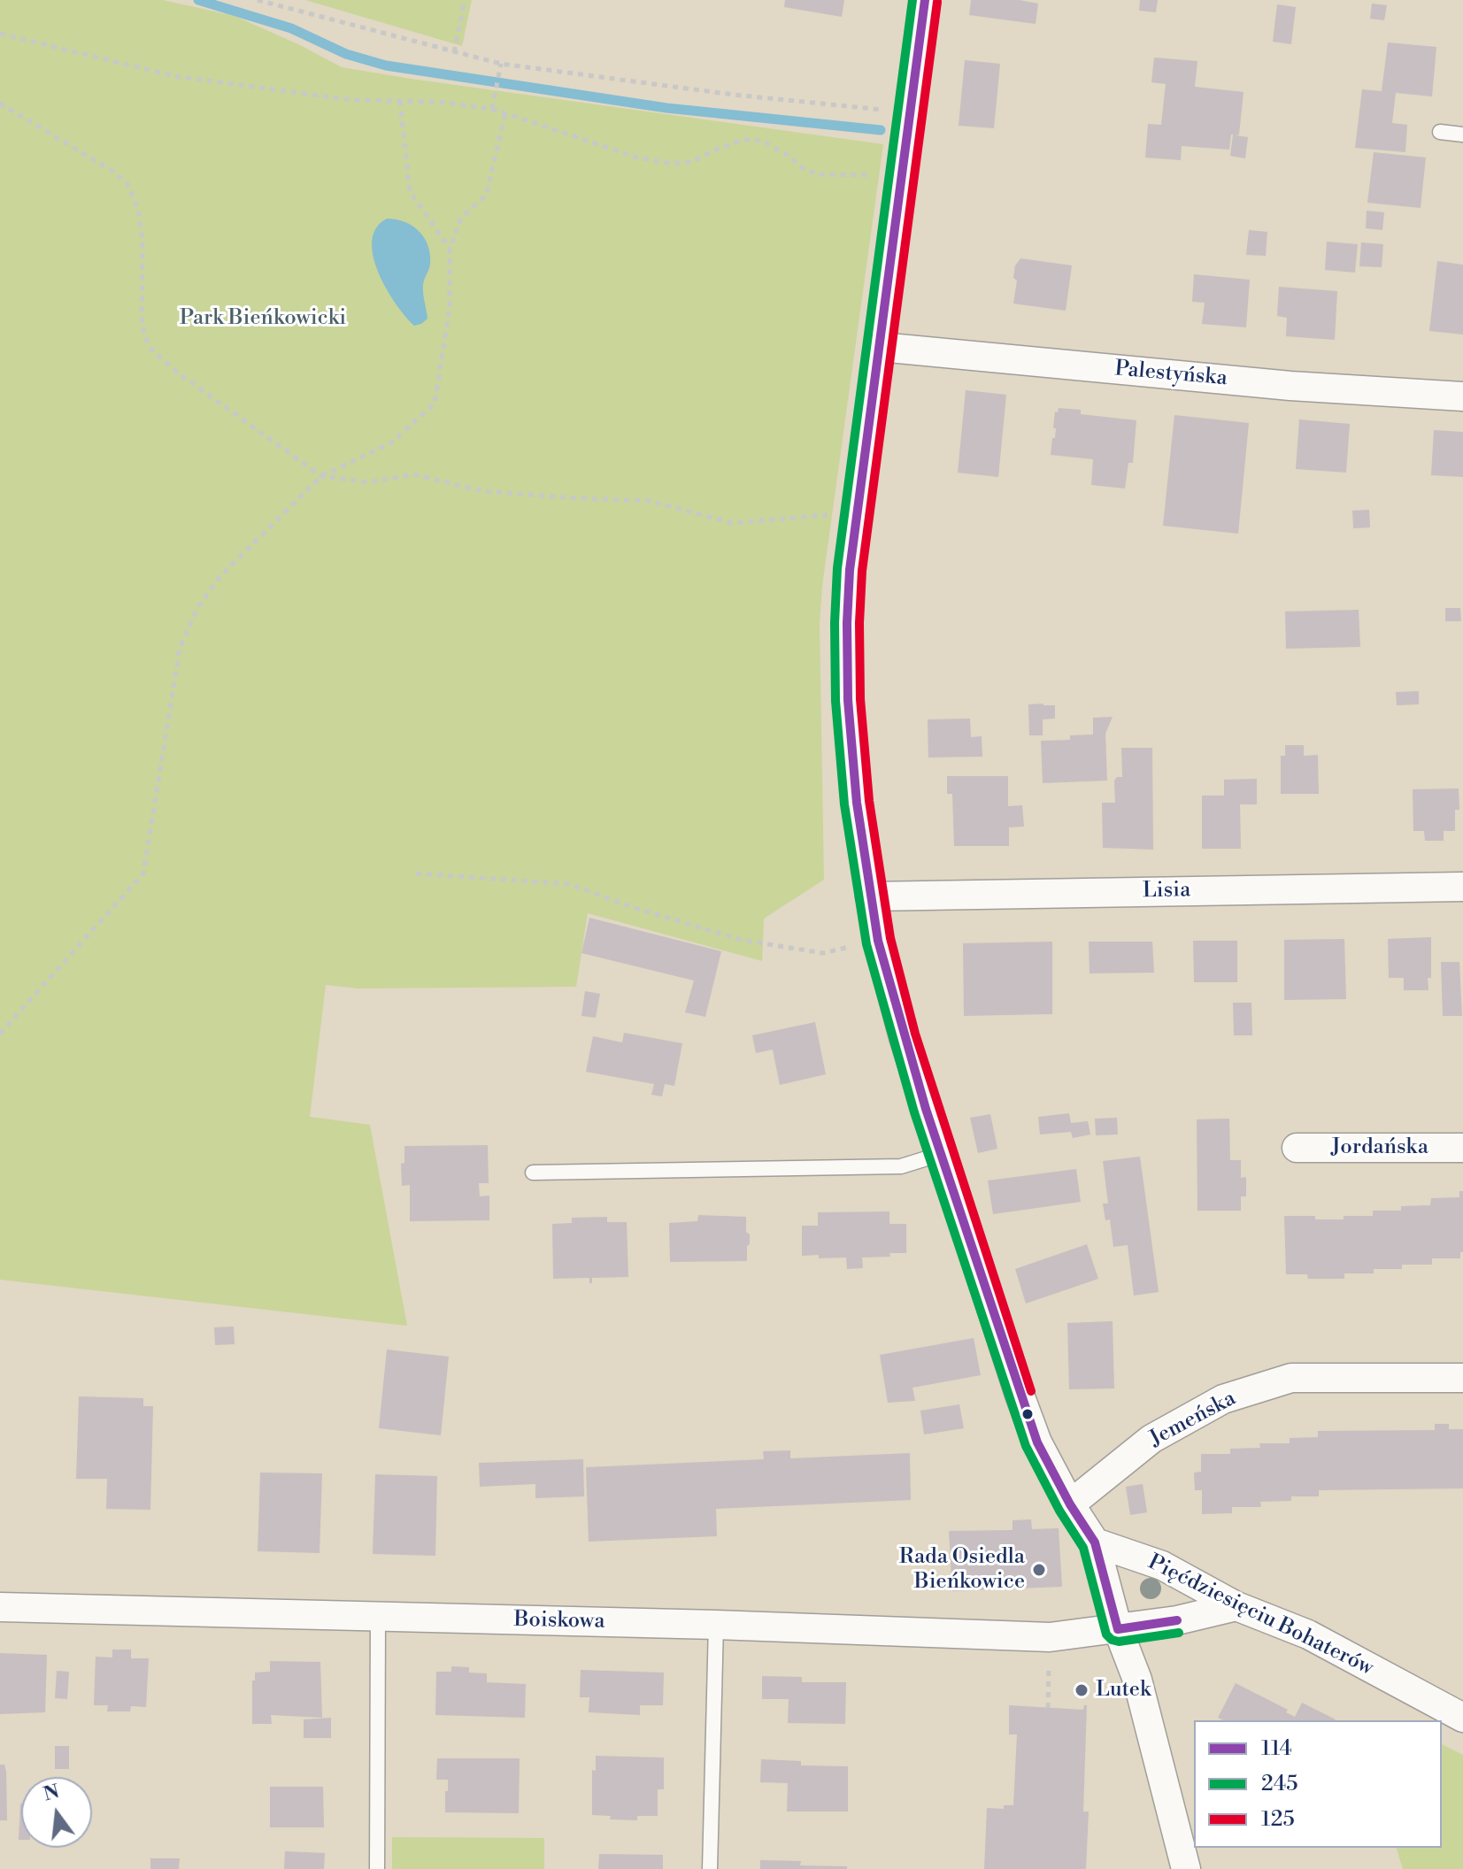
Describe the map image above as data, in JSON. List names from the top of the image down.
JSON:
{
  "streets": {
    "street": [
      "Palestyńska",
      "Lisia",
      "Jordańska",
      "Jemeńska",
      "Pięćdziesięciu Bohaterów",
      "Boiskowa"
    ]
  },
  "crossings": [
    ["Pięćdziesięciu Bohaterów", "Boiskowa"]
  ],
  "parks": ["Park Bieńkowicki"],
  "places": ["Rada Osiedla Bieńkowice", "Lutek"],
  "lines": ["transit line 114", "transit line 245", "transit line 125"],
  "legend": ["114", "245", "125"],
  "north": "top"
}
